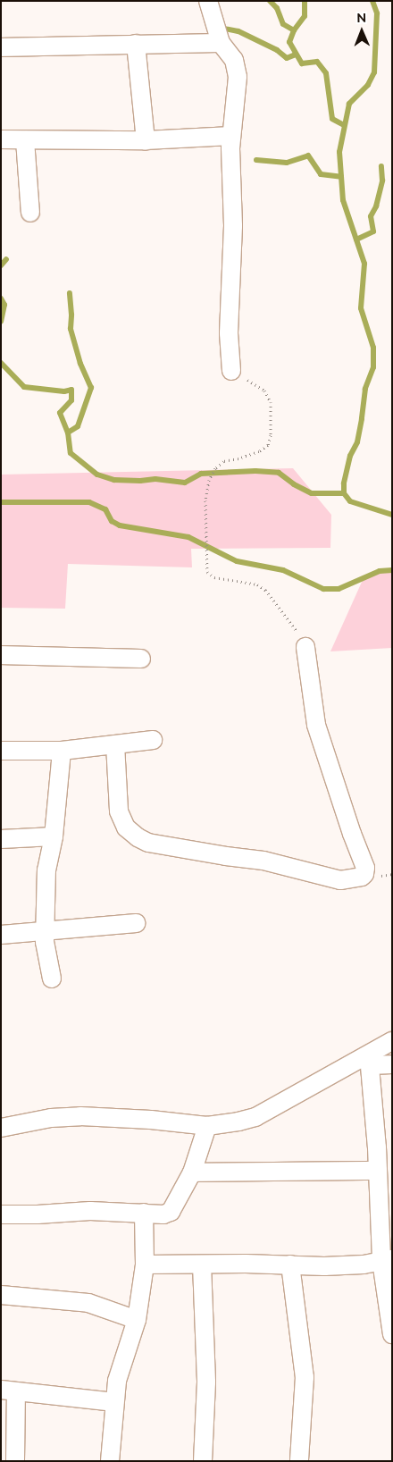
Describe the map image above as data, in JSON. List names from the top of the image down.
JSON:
{
  "north": "top"
}
